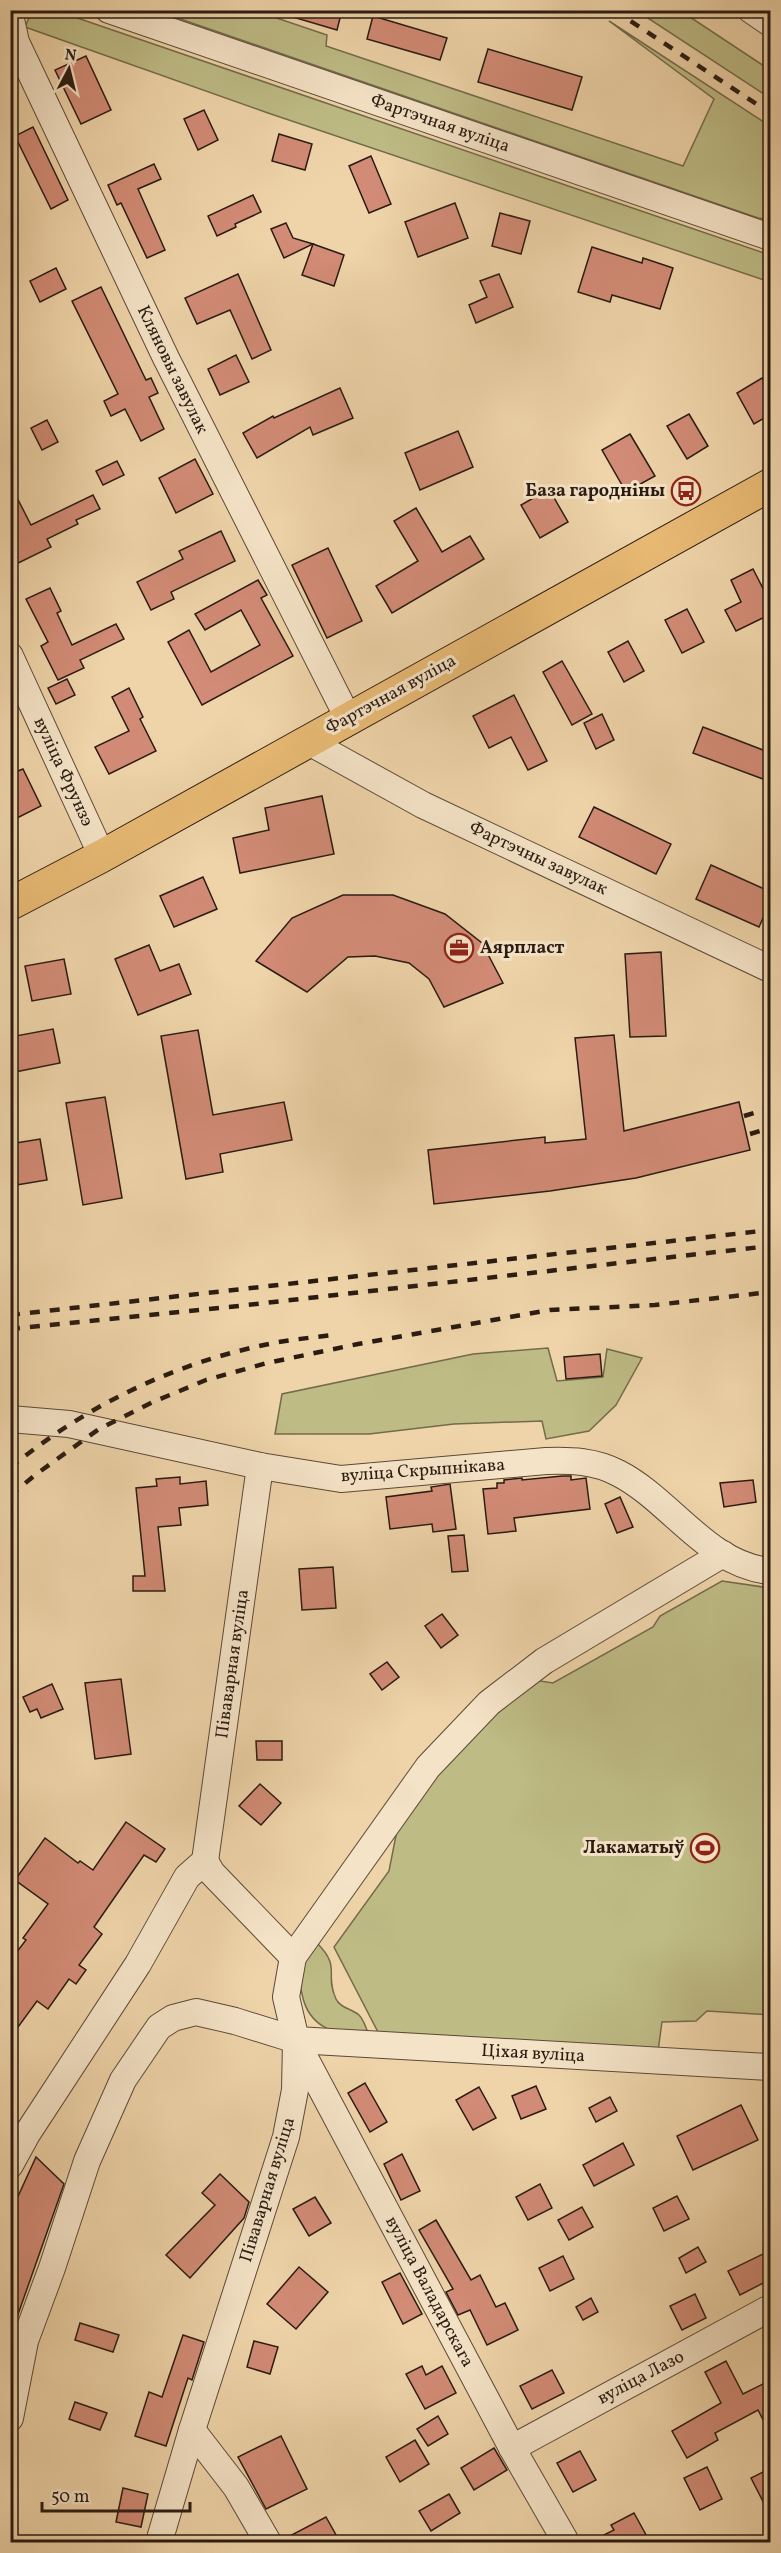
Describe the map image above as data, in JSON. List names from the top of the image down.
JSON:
{
  "streets": {
    "main road": ["Фартэчная вуліца"],
    "street": [
      "Кляновы завулак",
      "вуліца Фрунзэ",
      "Фартэчны завулак",
      "вуліца Скрыпнікава",
      "Піваварная вуліца",
      "Ціхая вуліца",
      "вуліца Валадарскага",
      "вуліца Лазо"
    ]
  },
  "crossings": [
    ["Фартэчная вуліца", "Кляновы завулак"],
    ["Фартэчная вуліца", "вуліца Фрунзэ"],
    ["Фартэчная вуліца", "Фартэчны завулак"],
    ["вуліца Скрыпнікава", "Піваварная вуліца"],
    ["Піваварная вуліца", "Ціхая вуліца"],
    ["Піваварная вуліца", "вуліца Валадарскага"],
    ["Ціхая вуліца", "вуліца Валадарскага"],
    ["вуліца Валадарскага", "вуліца Лазо"]
  ],
  "places": {
    "bus stop": ["База гародніны"],
    "office": ["Аярпласт"],
    "sports": ["Лакаматыў"]
  },
  "scale_bar": "50 m",
  "north": "top"
}
